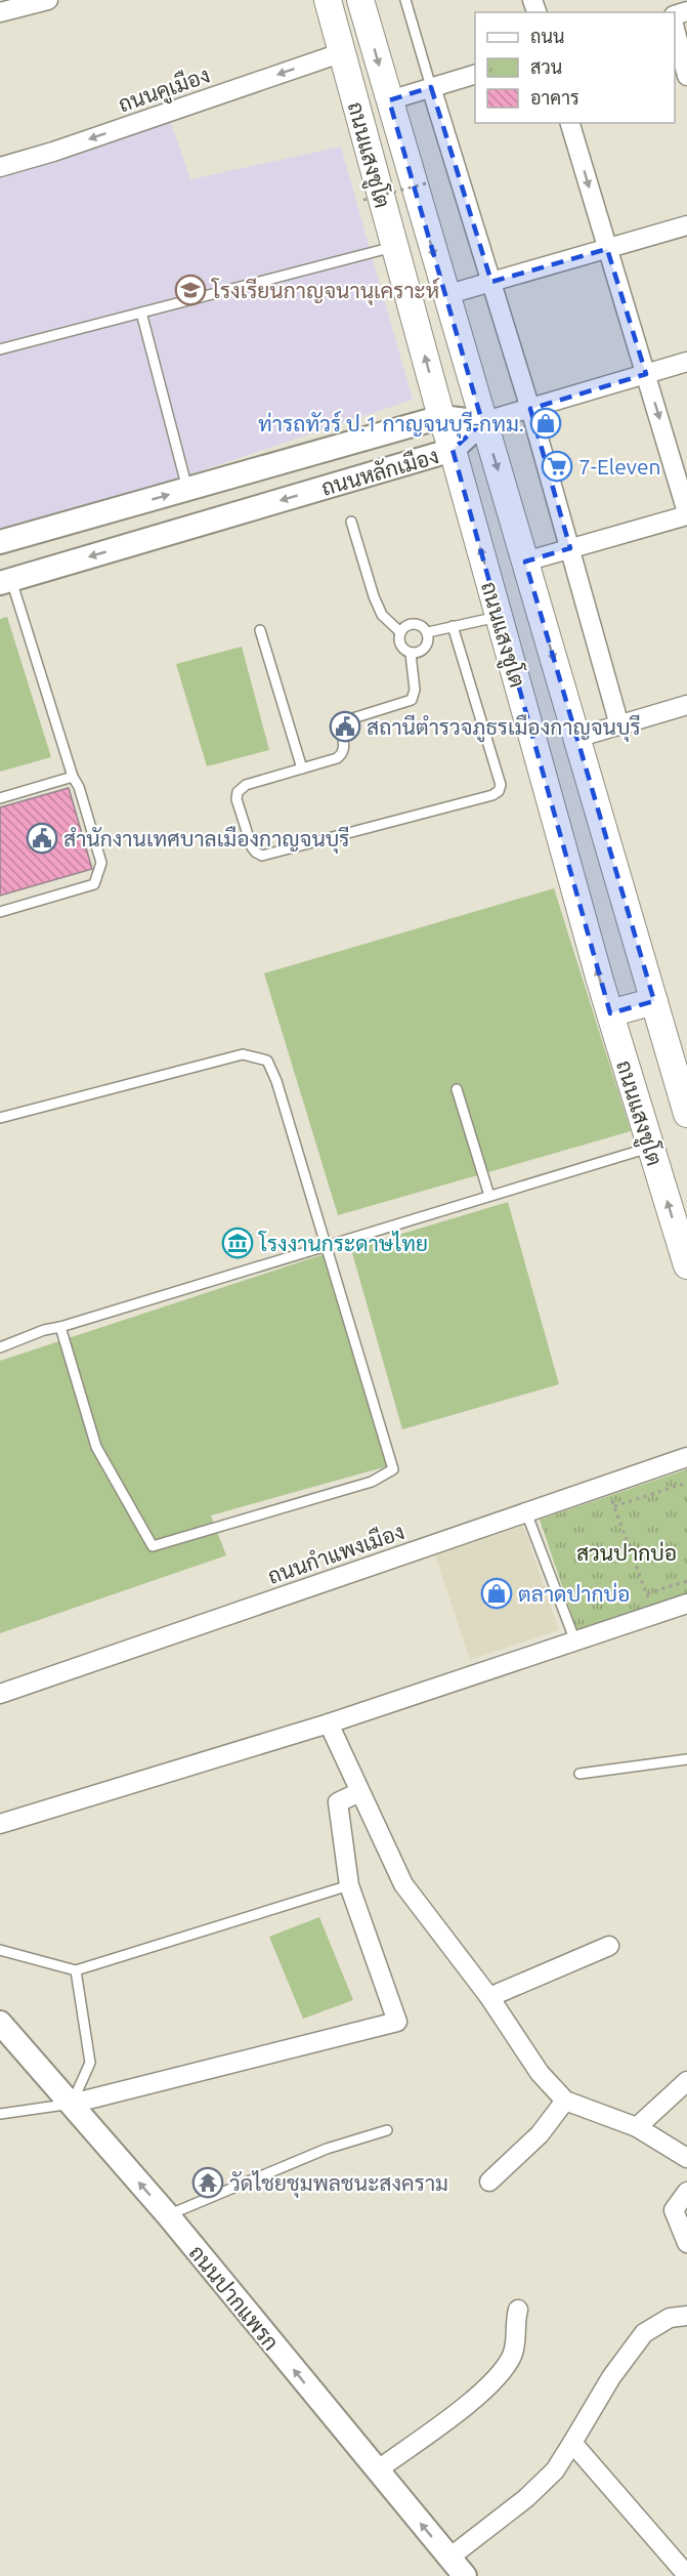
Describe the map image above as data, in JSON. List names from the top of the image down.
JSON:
{
  "streets": {
    "main road": ["ถนนแสงชูโต"],
    "street": [
      "ถนนคูเมือง",
      "ถนนหลักเมือง",
      "ถนนกำแพงเมือง",
      "ถนนปากแพรก"
    ]
  },
  "crossings": [
    ["ถนนคูเมือง", "ถนนแสงชูโต"],
    ["ถนนแสงชูโต", "ถนนหลักเมือง"]
  ],
  "one_way": ["ถนนคูเมือง", "ถนนปากแพรก"],
  "parks": ["สวนปากบ่อ"],
  "places": {
    "school or university": ["โรงเรียนกาญจนานุเคราะห์"],
    "shop": ["ท่ารถทัวร์ ป.1 กาญจนบุรี-กทม.", "ตลาดปากบ่อ"],
    "supermarket": ["7-Eleven"],
    "public building": ["สถานีตำรวจภูธรเมืองกาญจนบุรี", "สำนักงานเทศบาลเมืองกาญจนบุรี"],
    "museum": ["โรงงานกระดาษไทย"],
    "temple": ["วัดไชยชุมพลชนะสงคราม"]
  },
  "legend": ["ถนน", "สวน", "อาคาร"]
}
